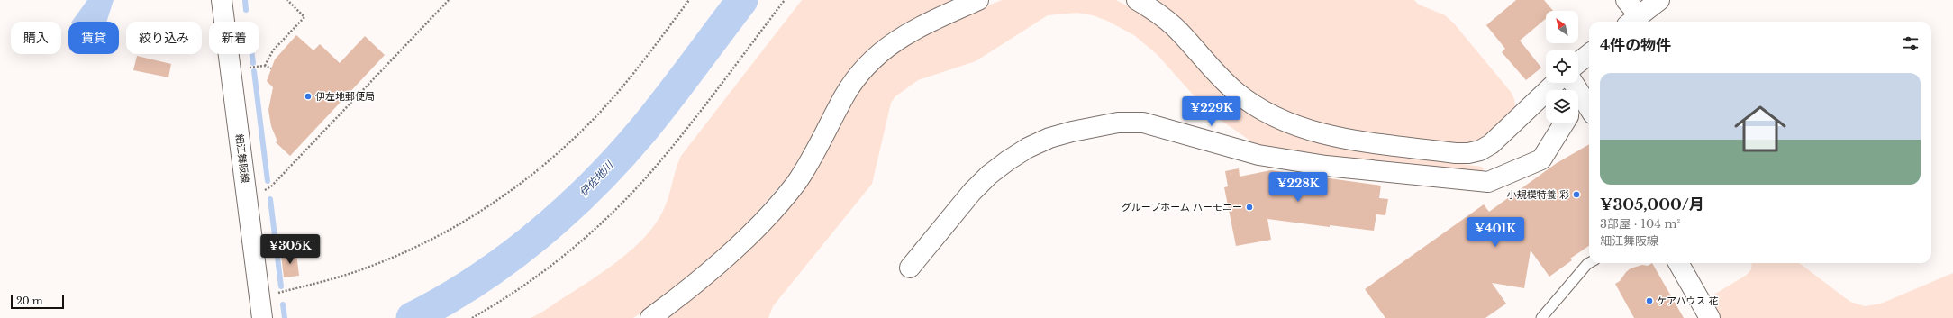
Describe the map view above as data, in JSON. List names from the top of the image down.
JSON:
{
  "streets": {
    "street": ["細江舞阪線"]
  },
  "water": ["伊佐地川"],
  "places": [
    "伊左地郵便局",
    "小規模特養 彩",
    "グループホーム ハーモニー",
    "ケアハウス 花"
  ],
  "scale_bar": "20 m",
  "north": "top left",
  "page": {
    "chip": [
      "購入",
      "賃貸",
      "絞り込み",
      "新着"
    ],
    "heading": "4件の物件",
    "list": [
      {
        "name": "¥305,000/月",
        "note": "3部屋 · 104 m² · 細江舞阪線"
      }
    ],
    "price": [
      "¥229K",
      "¥228K",
      "¥401K",
      "¥305K"
    ],
    "scale": "20 m"
  }
}
